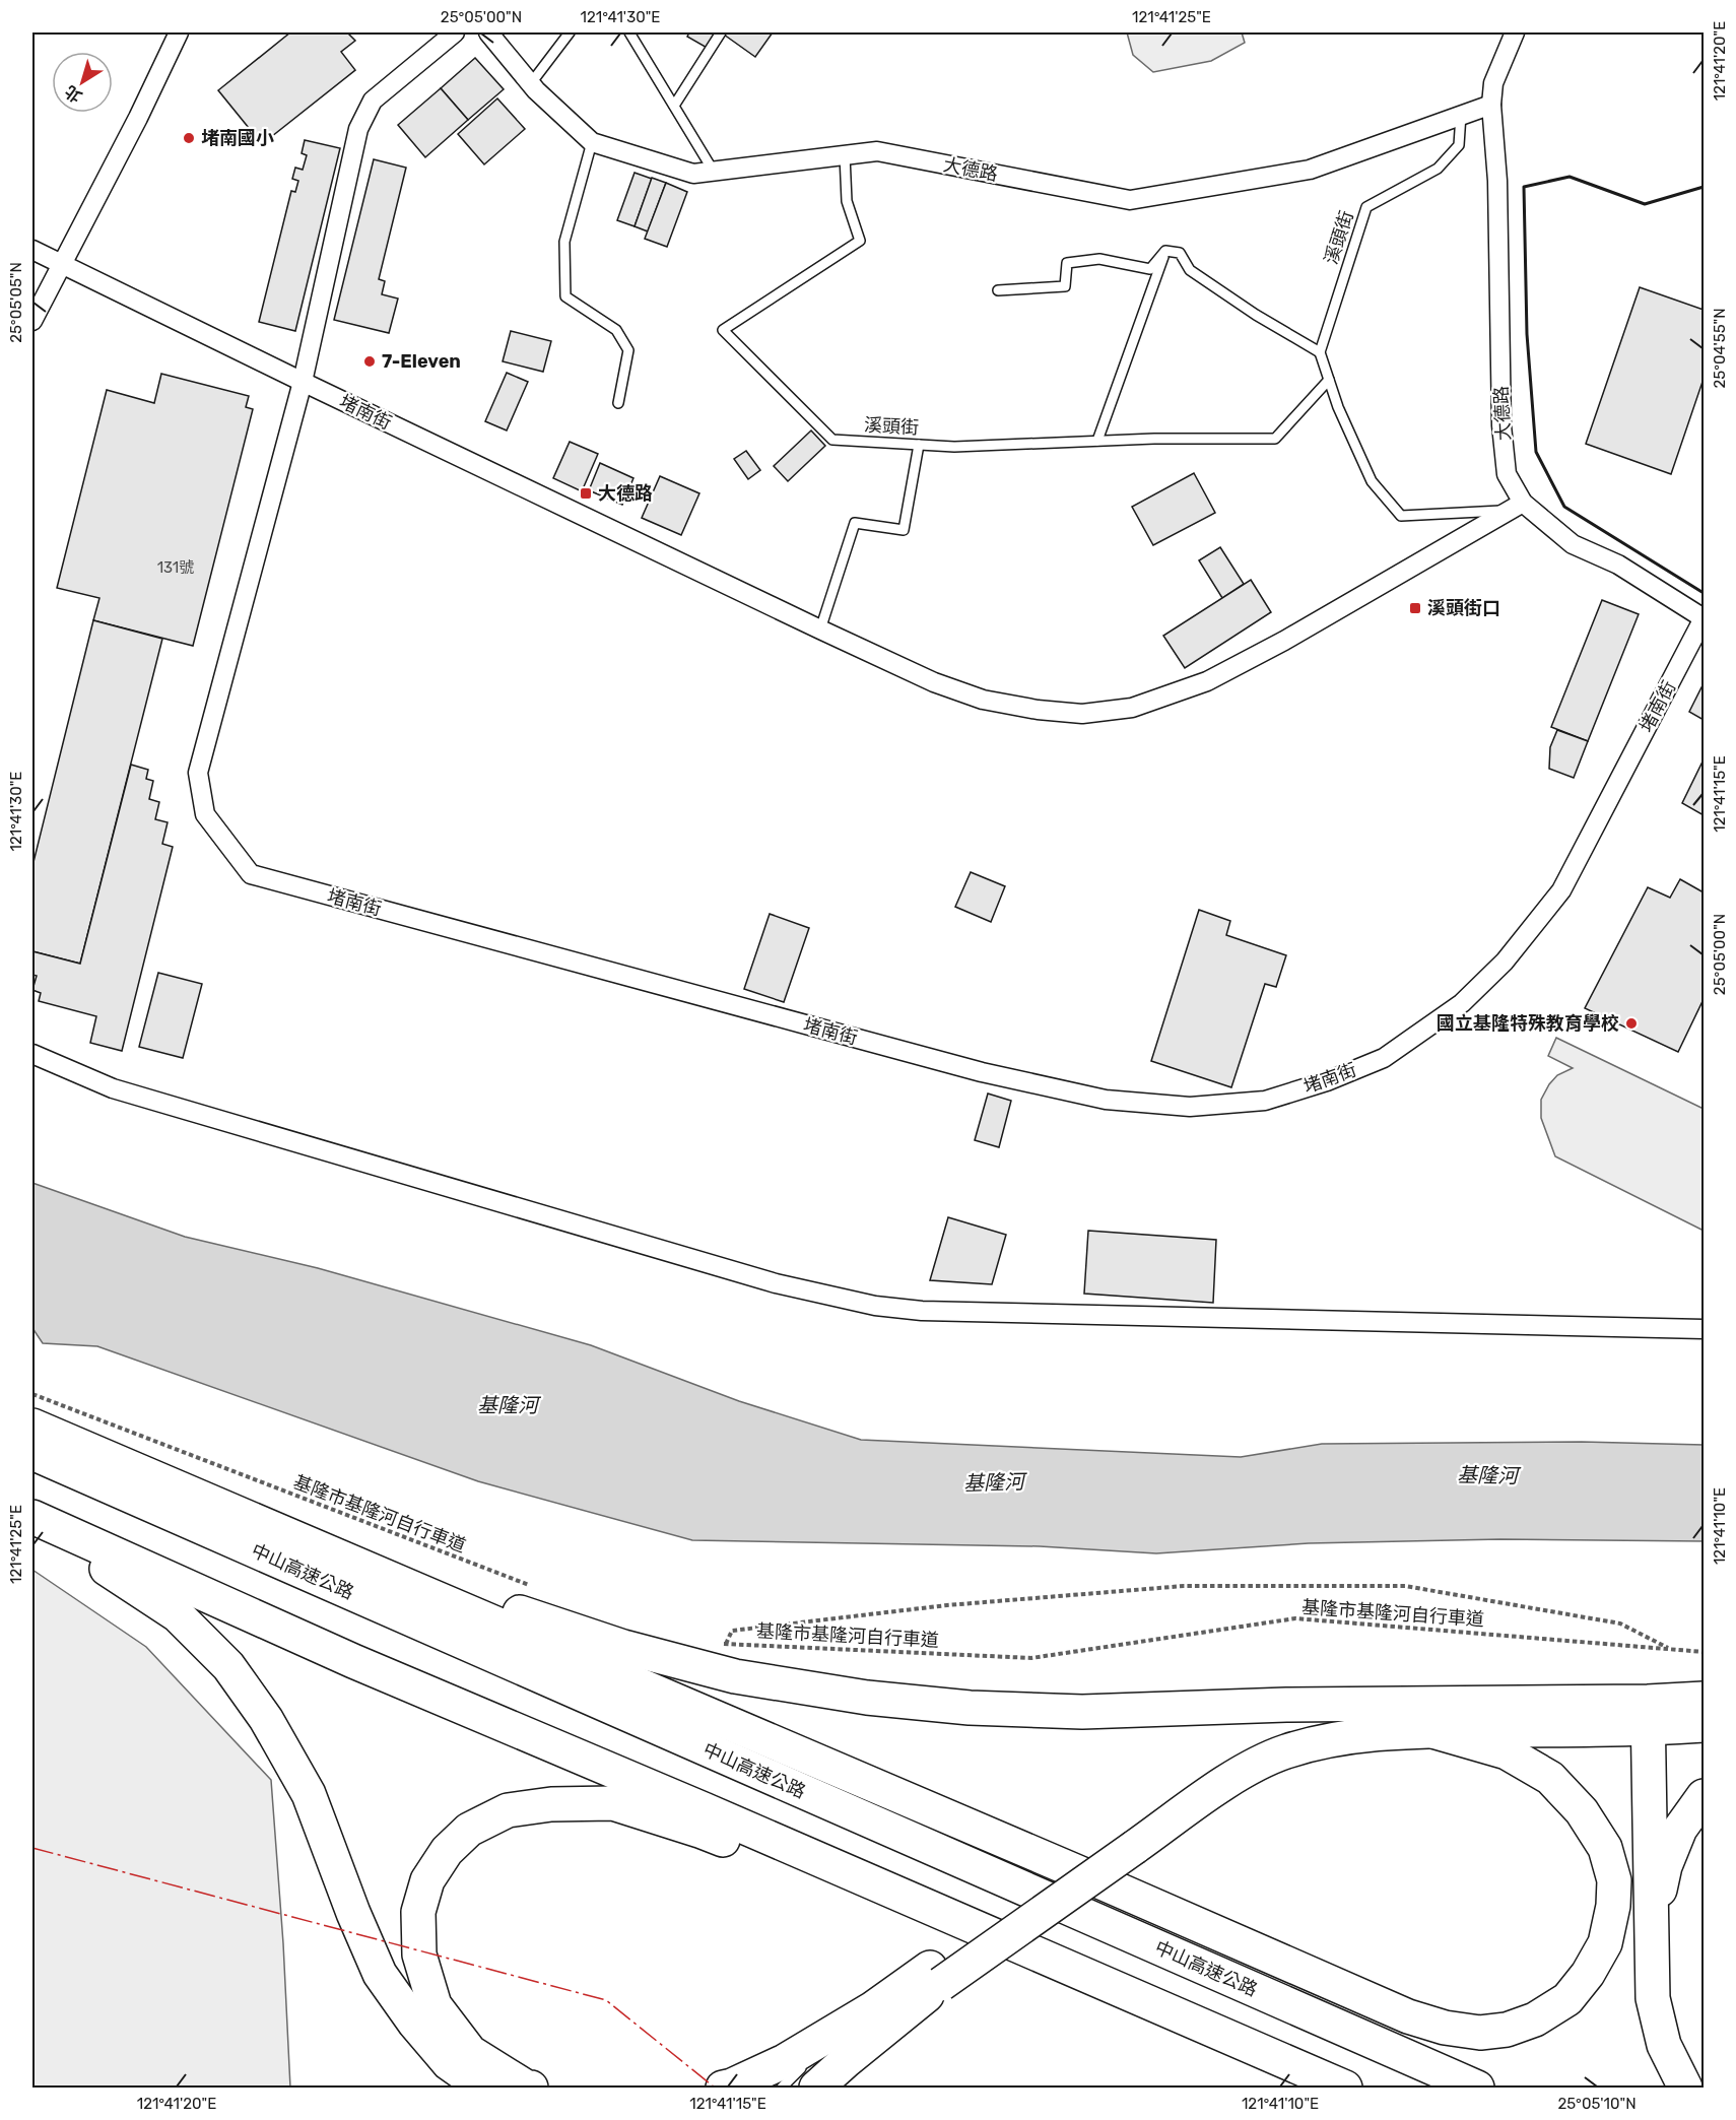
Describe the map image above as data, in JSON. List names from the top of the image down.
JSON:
{
  "streets": {
    "highway": ["中山高速公路"],
    "street": ["大德路", "堵南街"],
    "lane": ["溪頭街"],
    "path": ["基隆市基隆河自行車道"]
  },
  "crossings": [
    ["大德路", "溪頭街"],
    ["大德路", "堵南街"]
  ],
  "water": ["基隆河"],
  "places": {
    "other": ["堵南國小", "7-Eleven", "國立基隆特殊教育學校"],
    "transit": ["大德路", "溪頭街口"]
  },
  "house_numbers": ["131號"],
  "north": "bottom left",
  "coordinates": [
    "25°05'00\"N",
    "121°41'30\"E",
    "121°41'25\"E",
    "121°41'20\"E",
    "25°05'05\"N",
    "25°04'55\"N",
    "121°41'15\"E",
    "121°41'10\"E",
    "25°05'10\"N"
  ]
}
